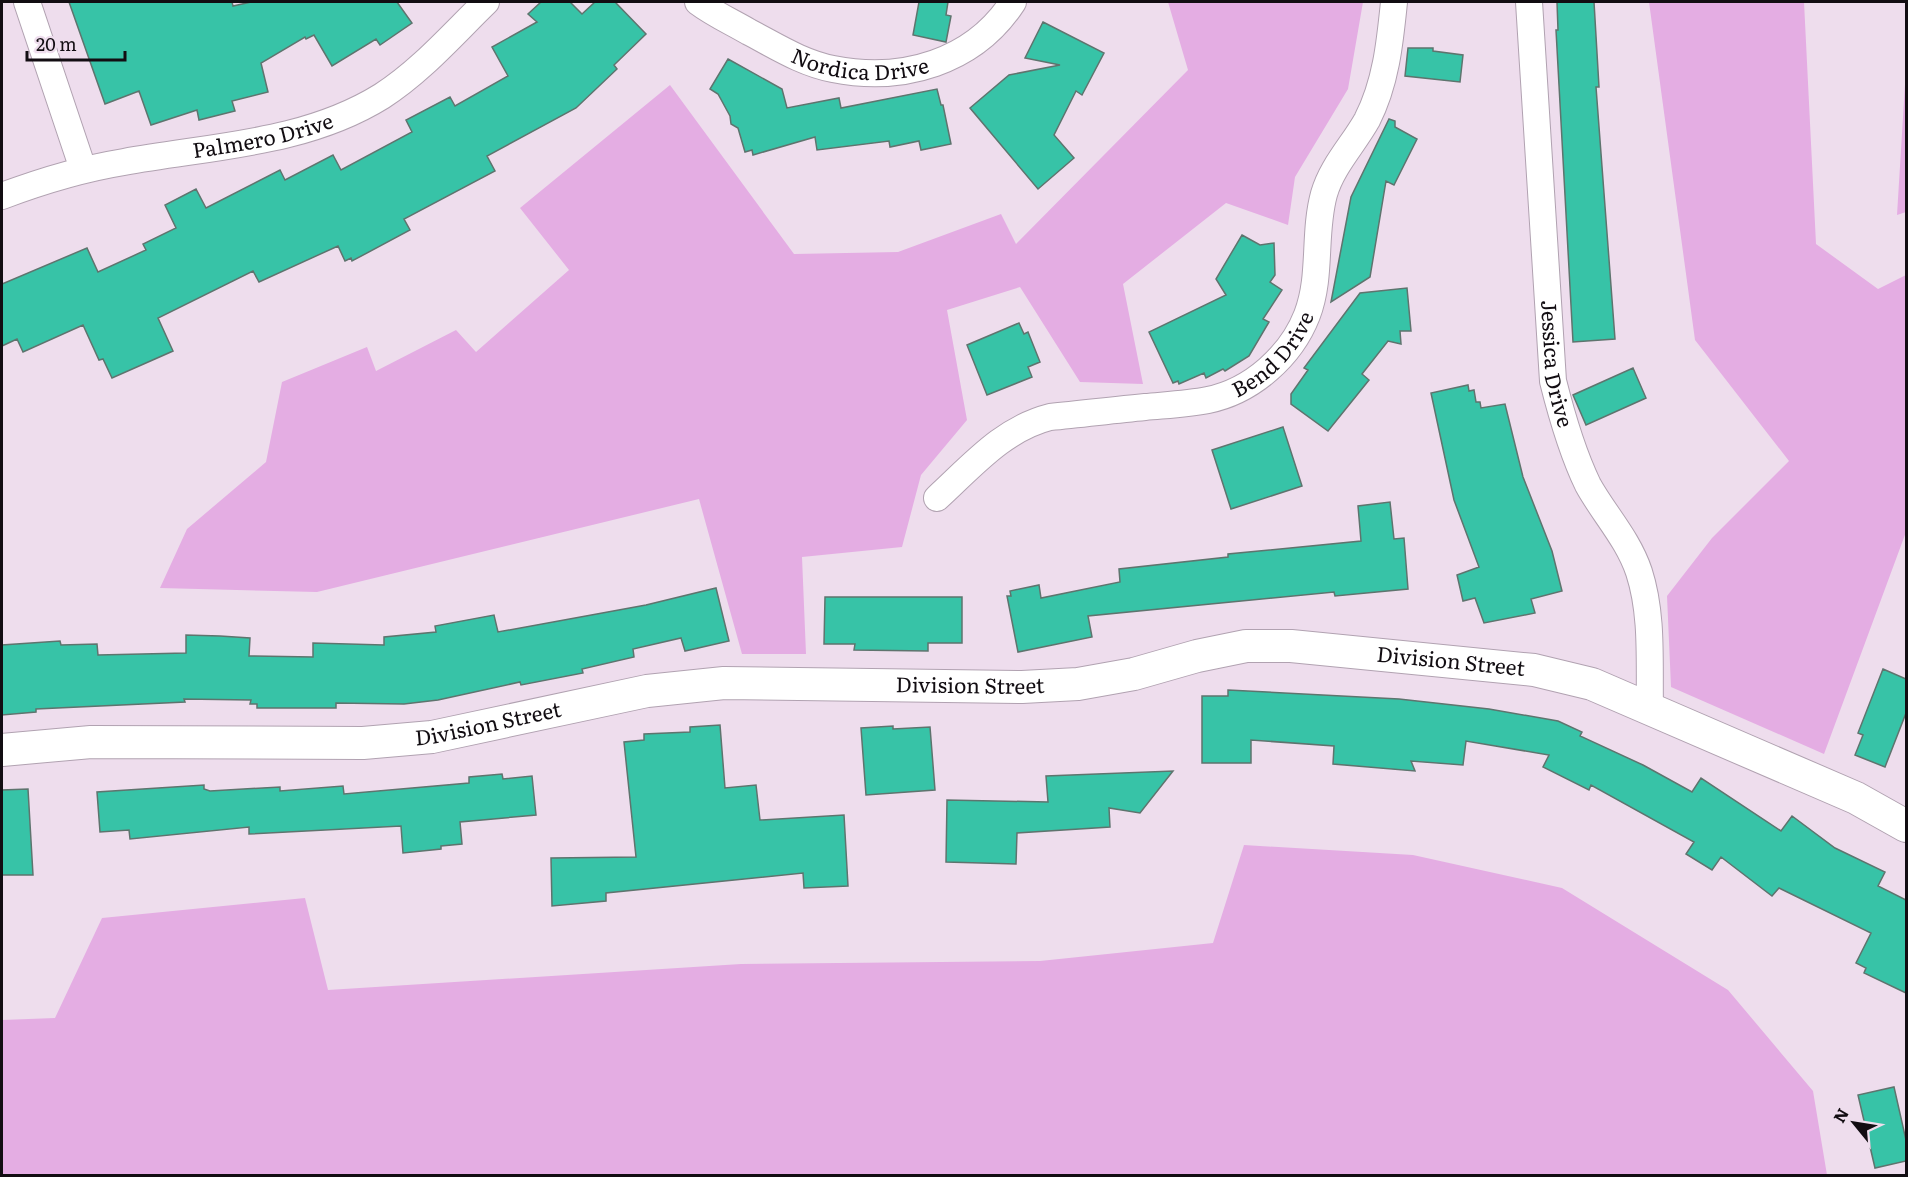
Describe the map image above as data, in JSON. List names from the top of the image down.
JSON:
{
  "streets": {
    "street": [
      "Nordica Drive",
      "Palmero Drive",
      "Bend Drive",
      "Jessica Drive",
      "Division Street"
    ]
  },
  "crossings": [
    ["Jessica Drive", "Division Street"]
  ],
  "scale_bar": "20 m",
  "north": "top left"
}
